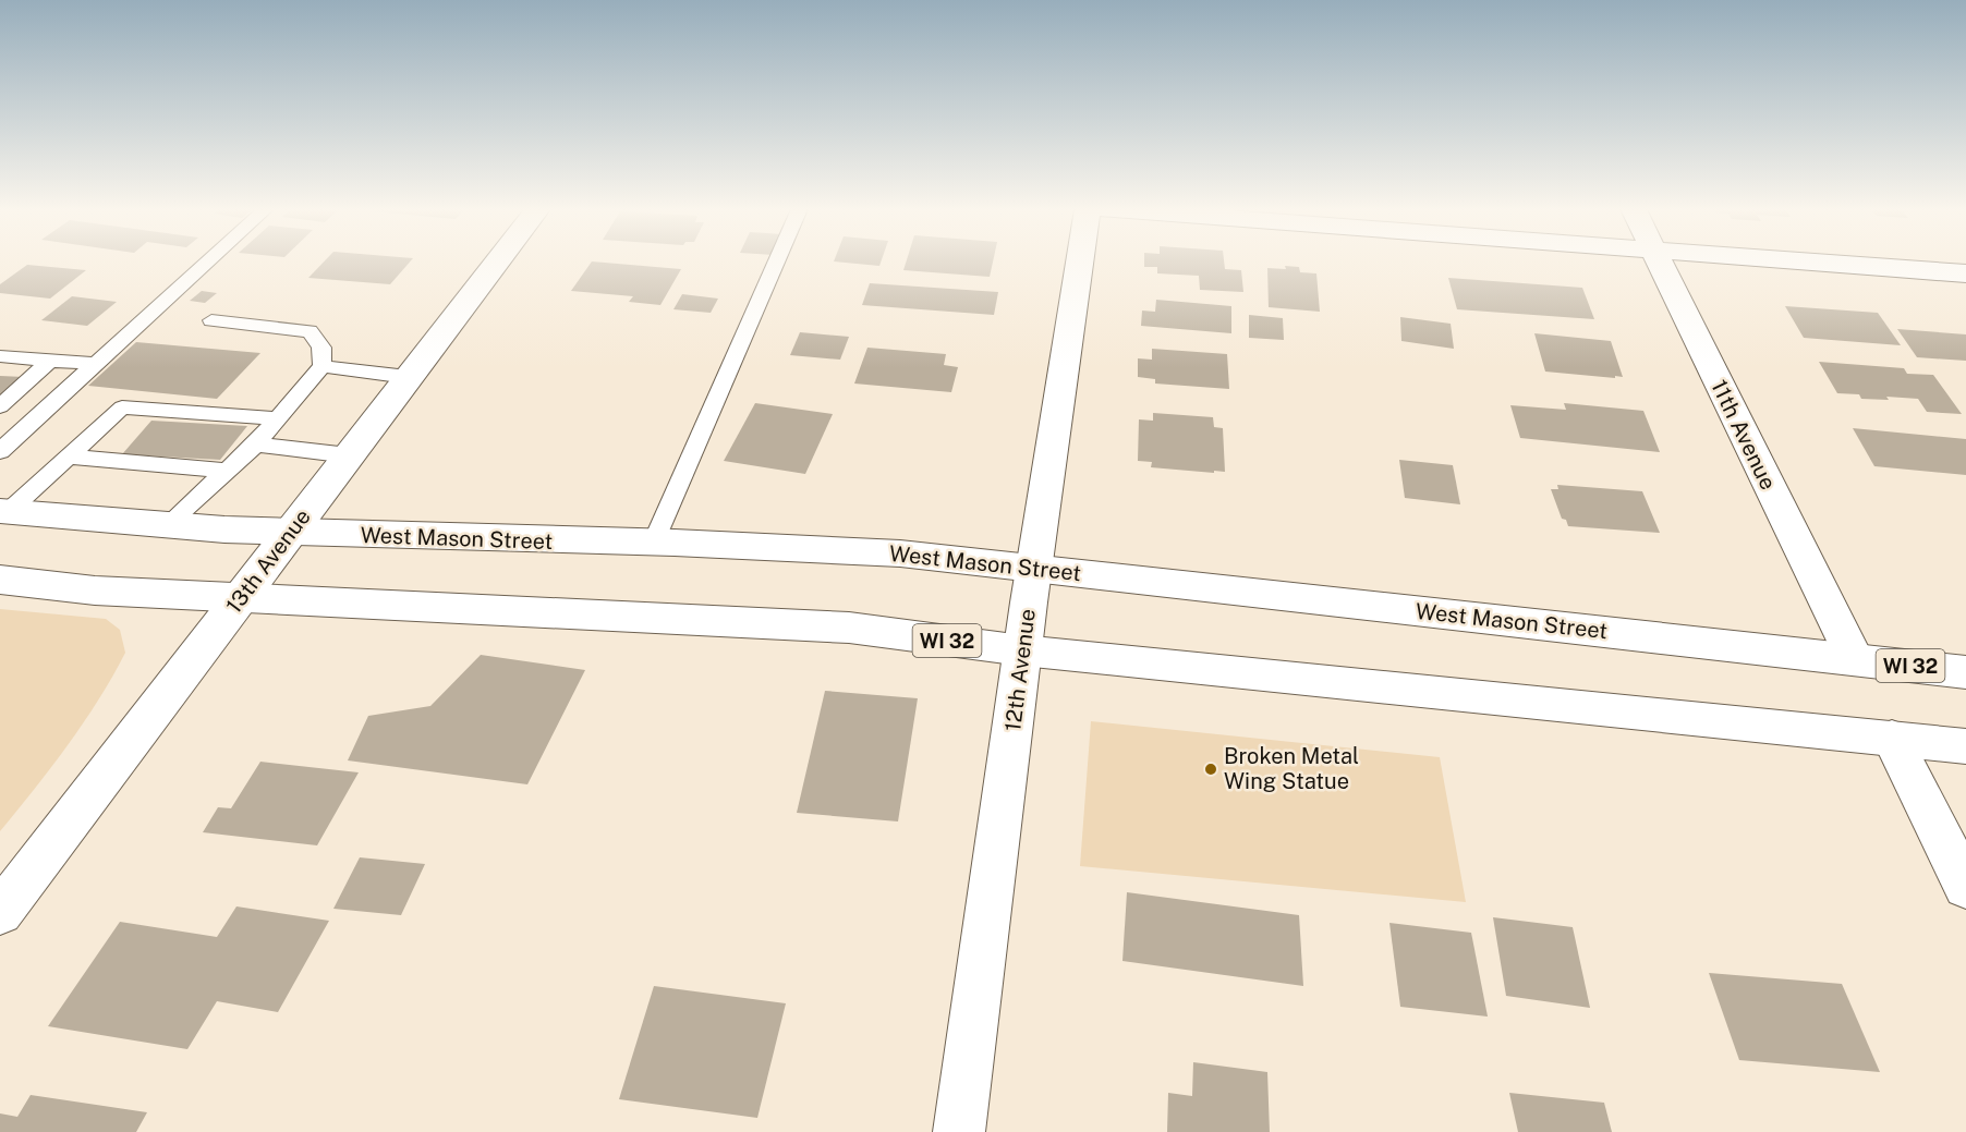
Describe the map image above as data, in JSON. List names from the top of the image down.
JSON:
{
  "streets": {
    "street": [
      "11th Avenue",
      "West Mason Street",
      "13th Avenue",
      "WI 32",
      "12th Avenue"
    ]
  },
  "crossings": [
    ["11th Avenue", "West Mason Street"],
    ["West Mason Street", "13th Avenue"],
    ["West Mason Street", "12th Avenue"],
    ["13th Avenue", "WI 32"],
    ["WI 32", "12th Avenue"]
  ],
  "places": ["Broken Metal Wing Statue"]
}
